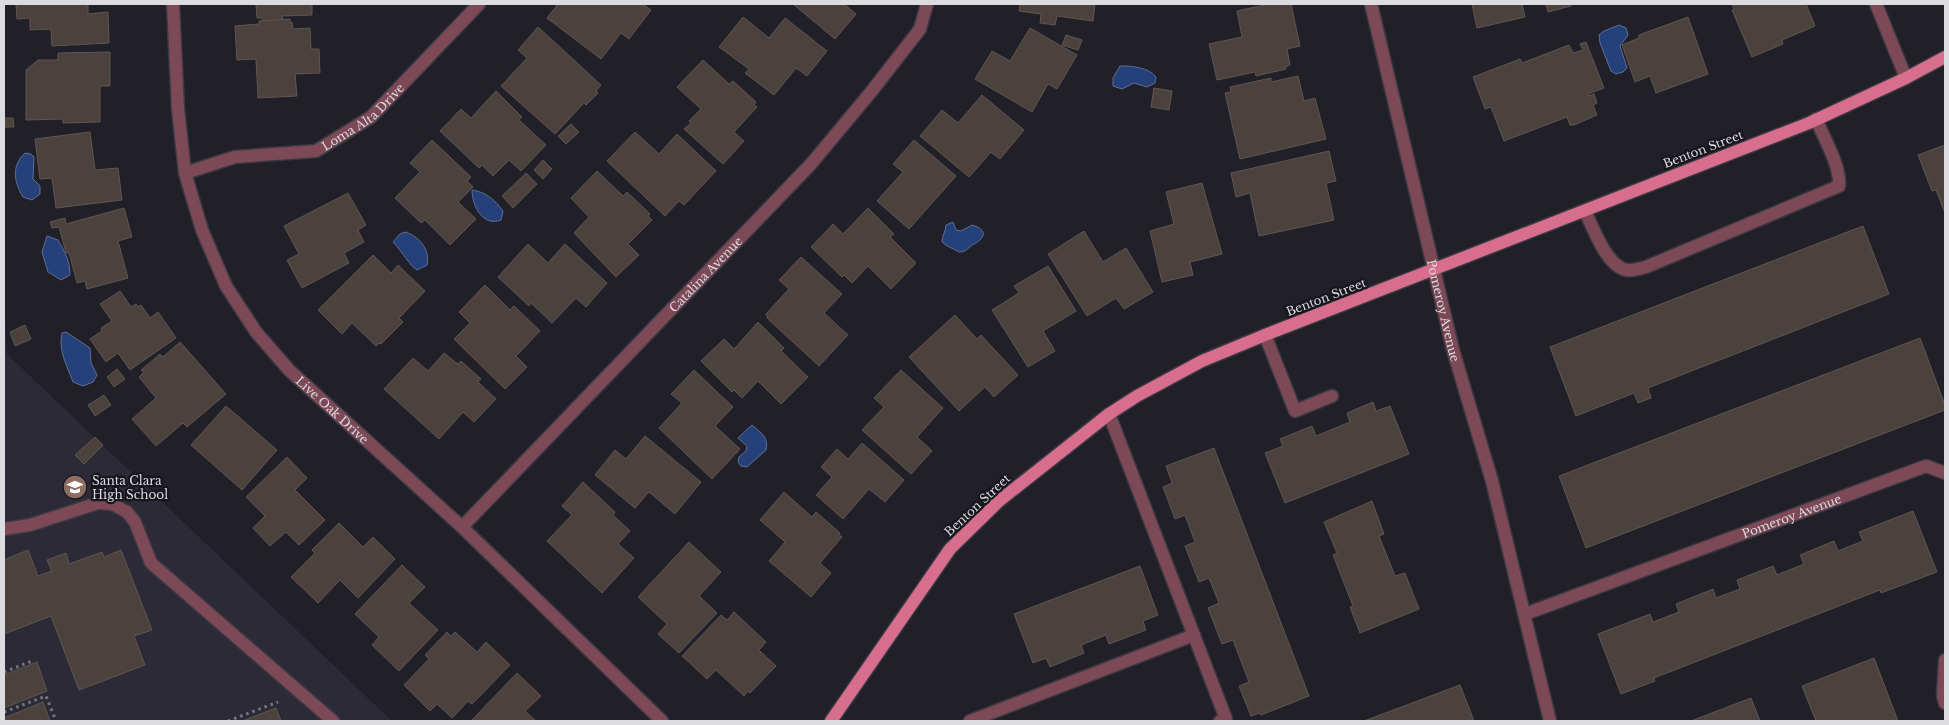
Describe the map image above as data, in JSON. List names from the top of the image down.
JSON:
{
  "streets": {
    "main road": ["Benton Street"],
    "street": [
      "Loma Alta Drive",
      "Catalina Avenue",
      "Pomeroy Avenue",
      "Live Oak Drive"
    ]
  },
  "crossings": [
    ["Loma Alta Drive", "Live Oak Drive"],
    ["Benton Street", "Pomeroy Avenue"],
    ["Catalina Avenue", "Live Oak Drive"]
  ],
  "places": {
    "school or university": ["Santa Clara High School"]
  }
}
